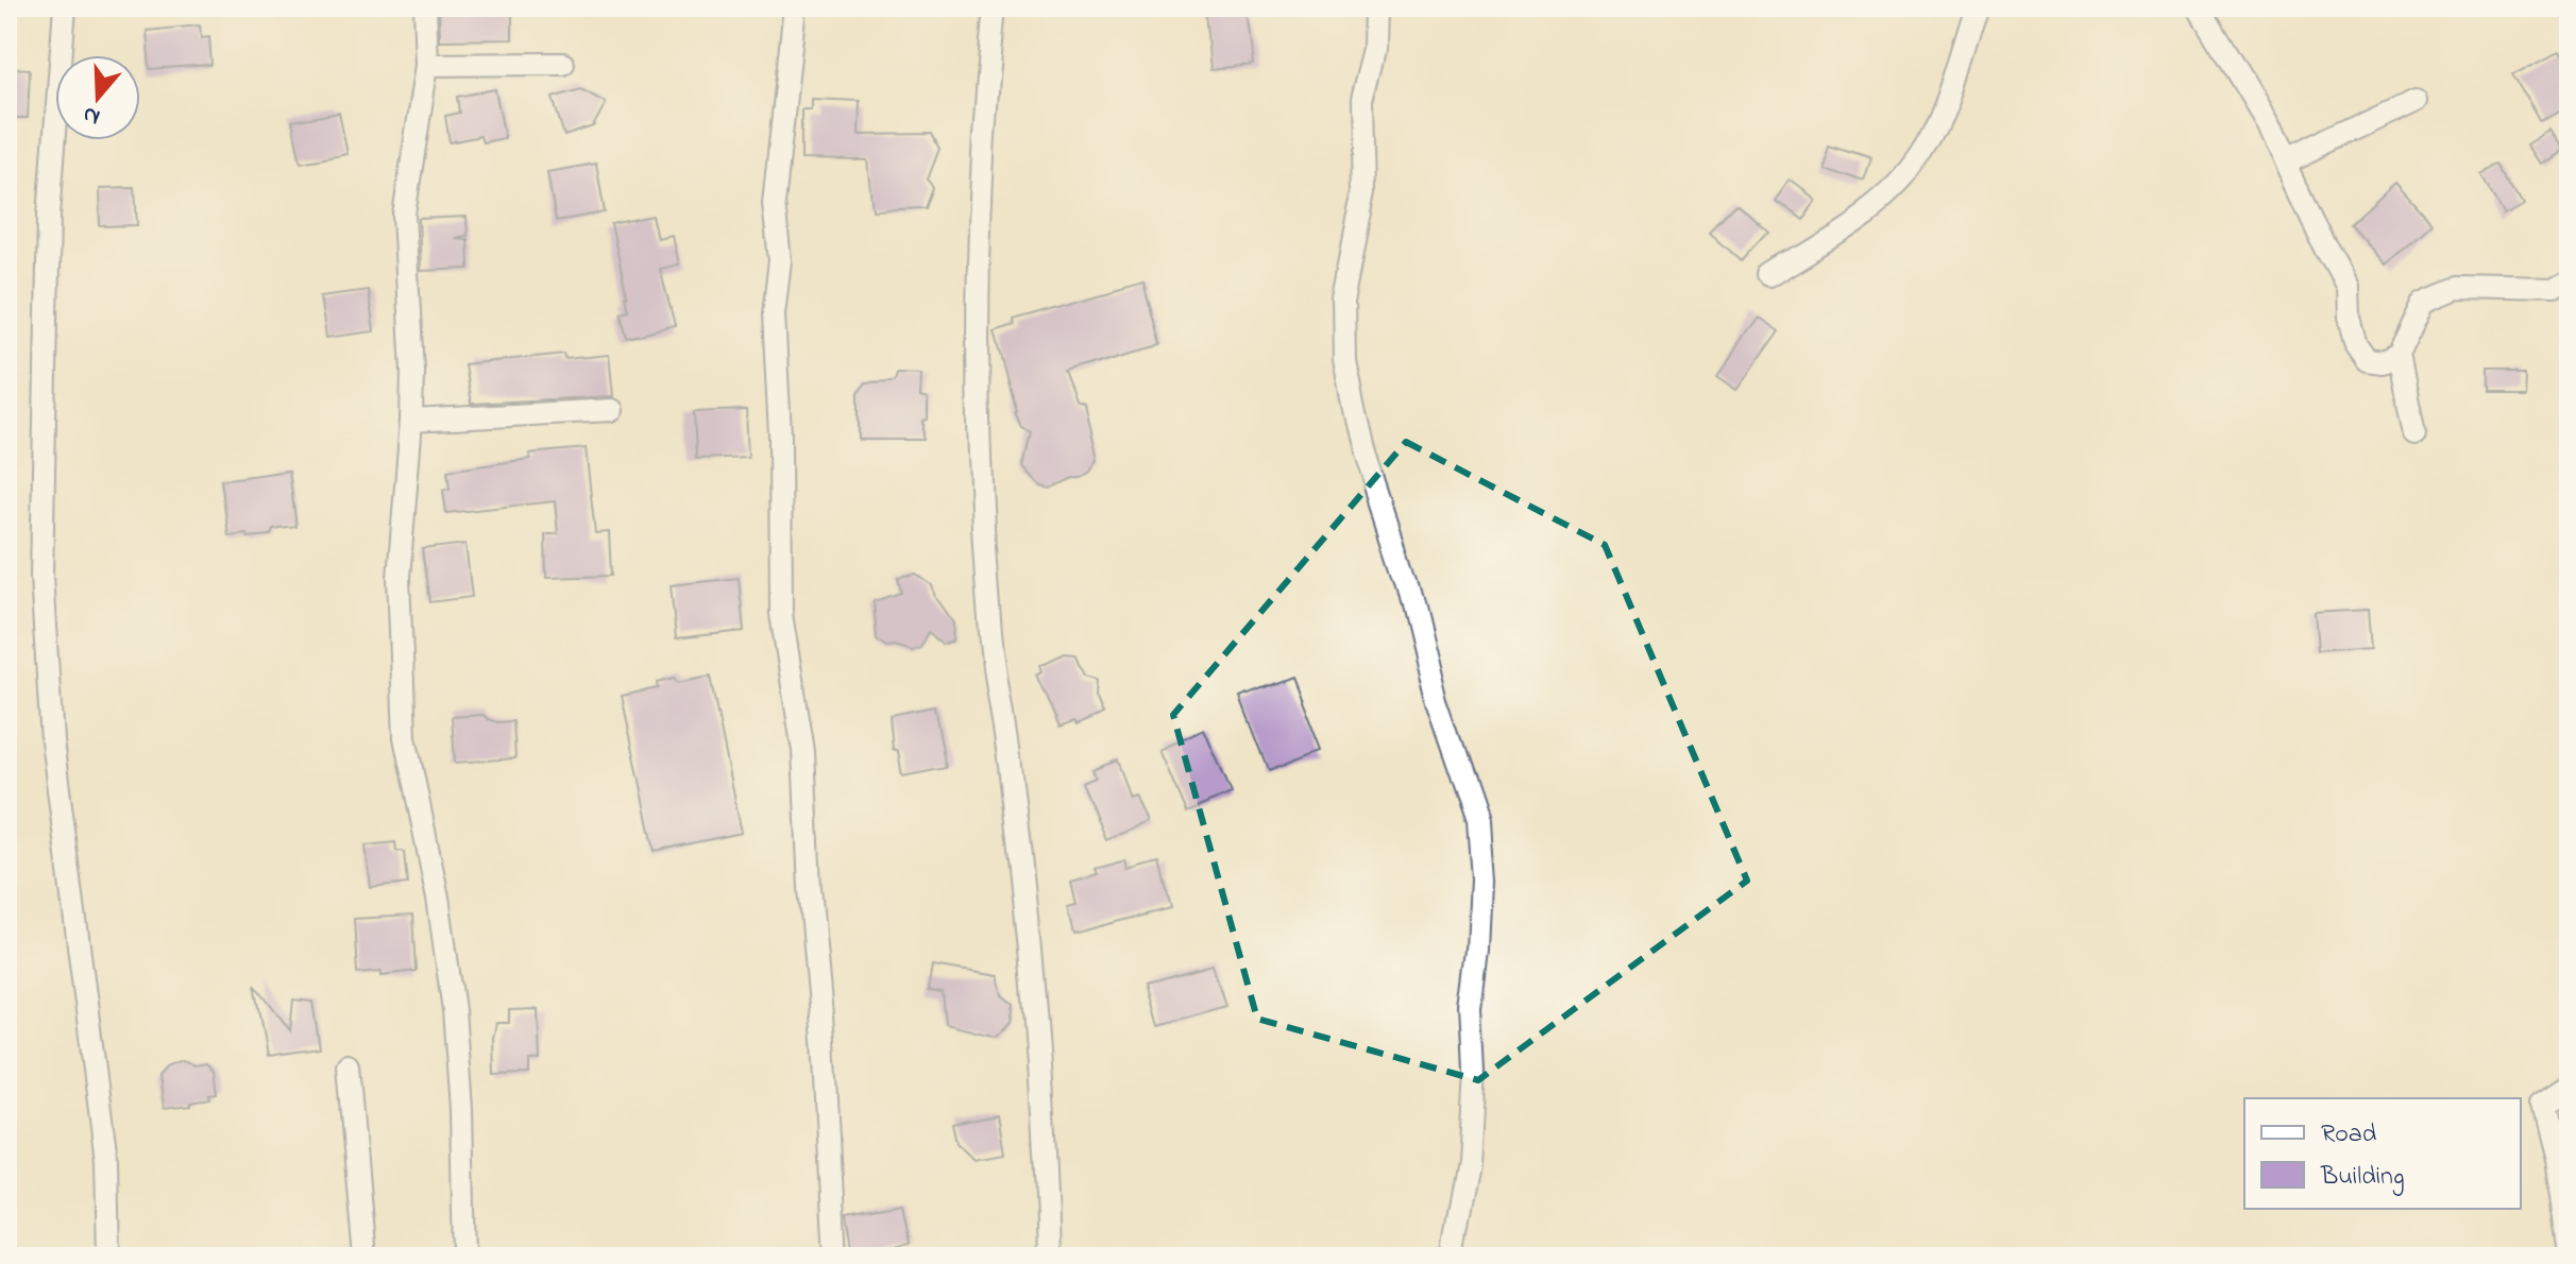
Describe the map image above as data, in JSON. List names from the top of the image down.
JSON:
{
  "legend": ["Road", "Building"],
  "north": "bottom"
}
